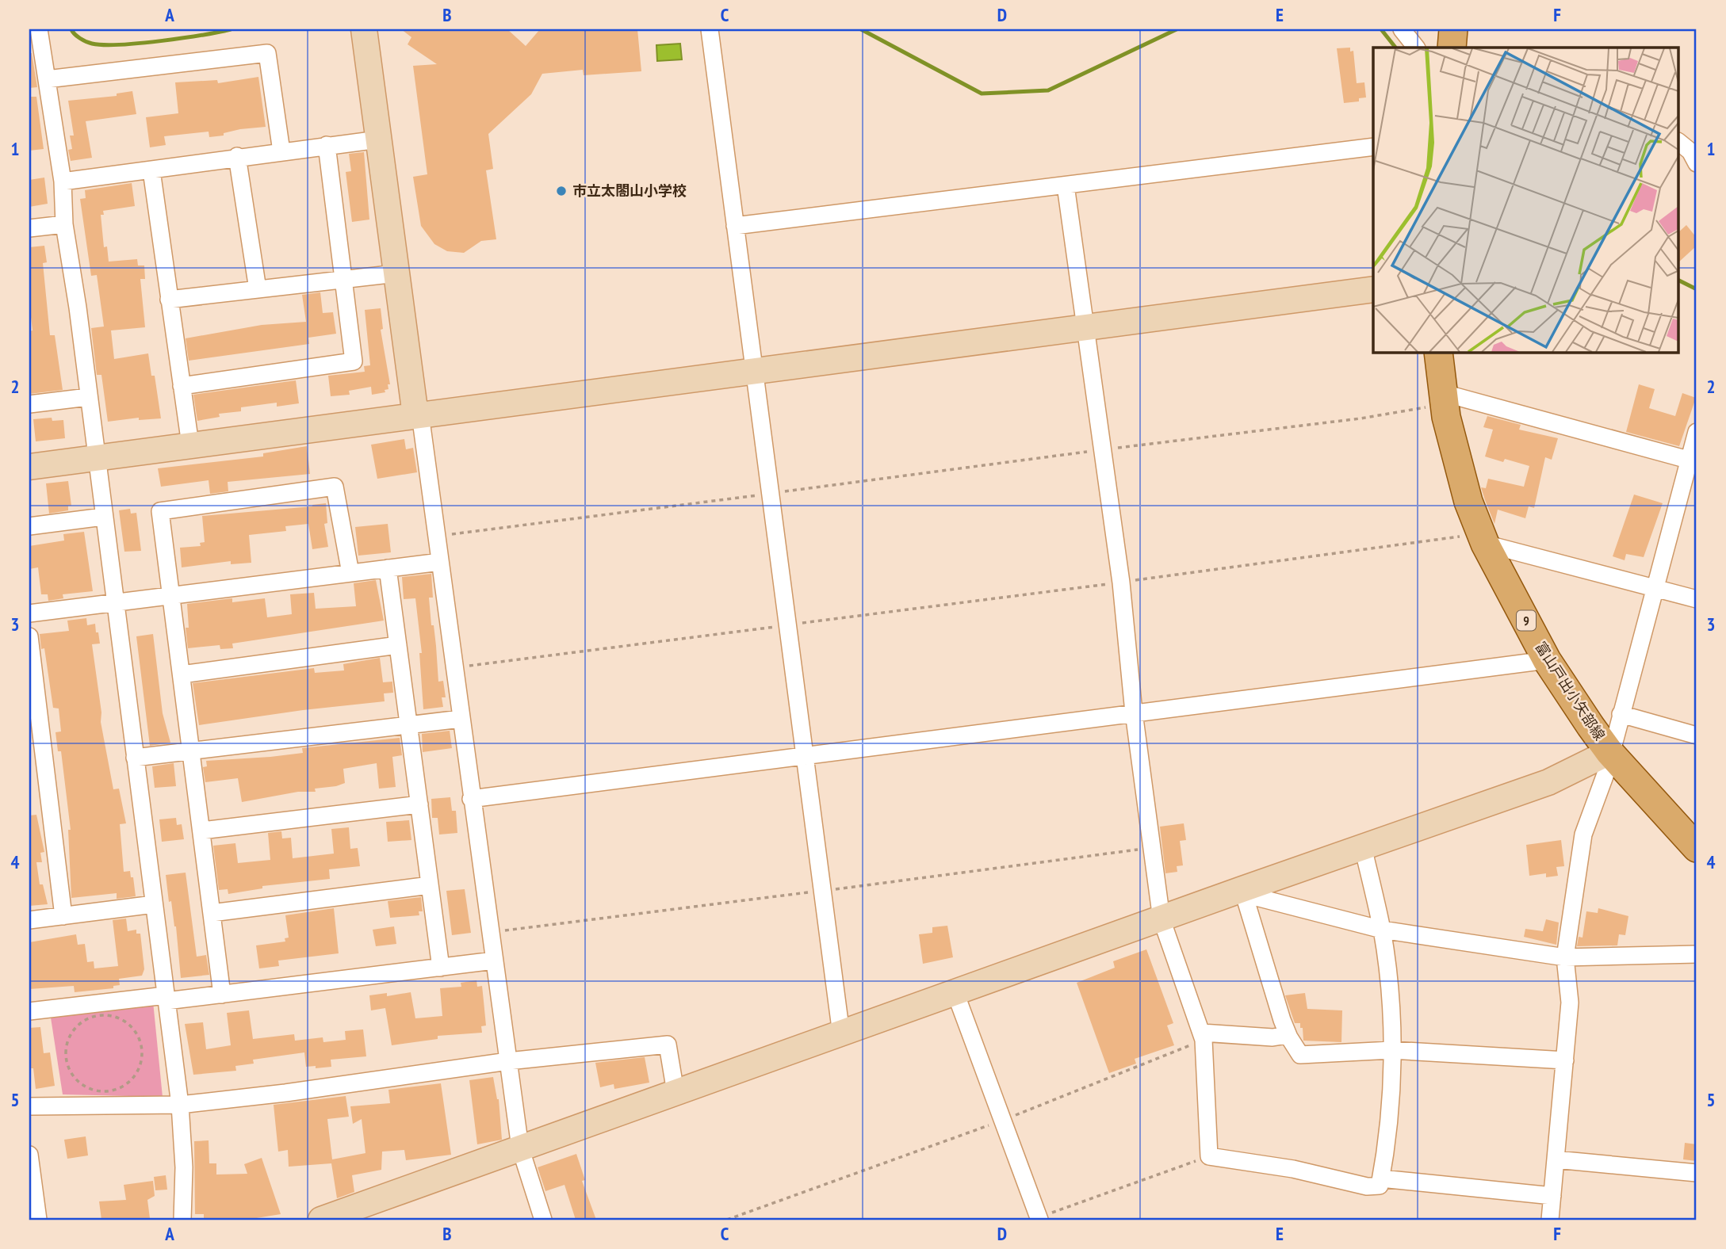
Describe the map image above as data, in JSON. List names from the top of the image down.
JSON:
{
  "streets": {
    "main road": ["9", "富山戸出小矢部線"]
  },
  "places": ["市立太閤山小学校"],
  "grid": {
    "columns": [
      "A",
      "B",
      "C",
      "D",
      "E",
      "F"
    ],
    "rows": [
      "1",
      "2",
      "3",
      "4",
      "5"
    ]
  }
}
